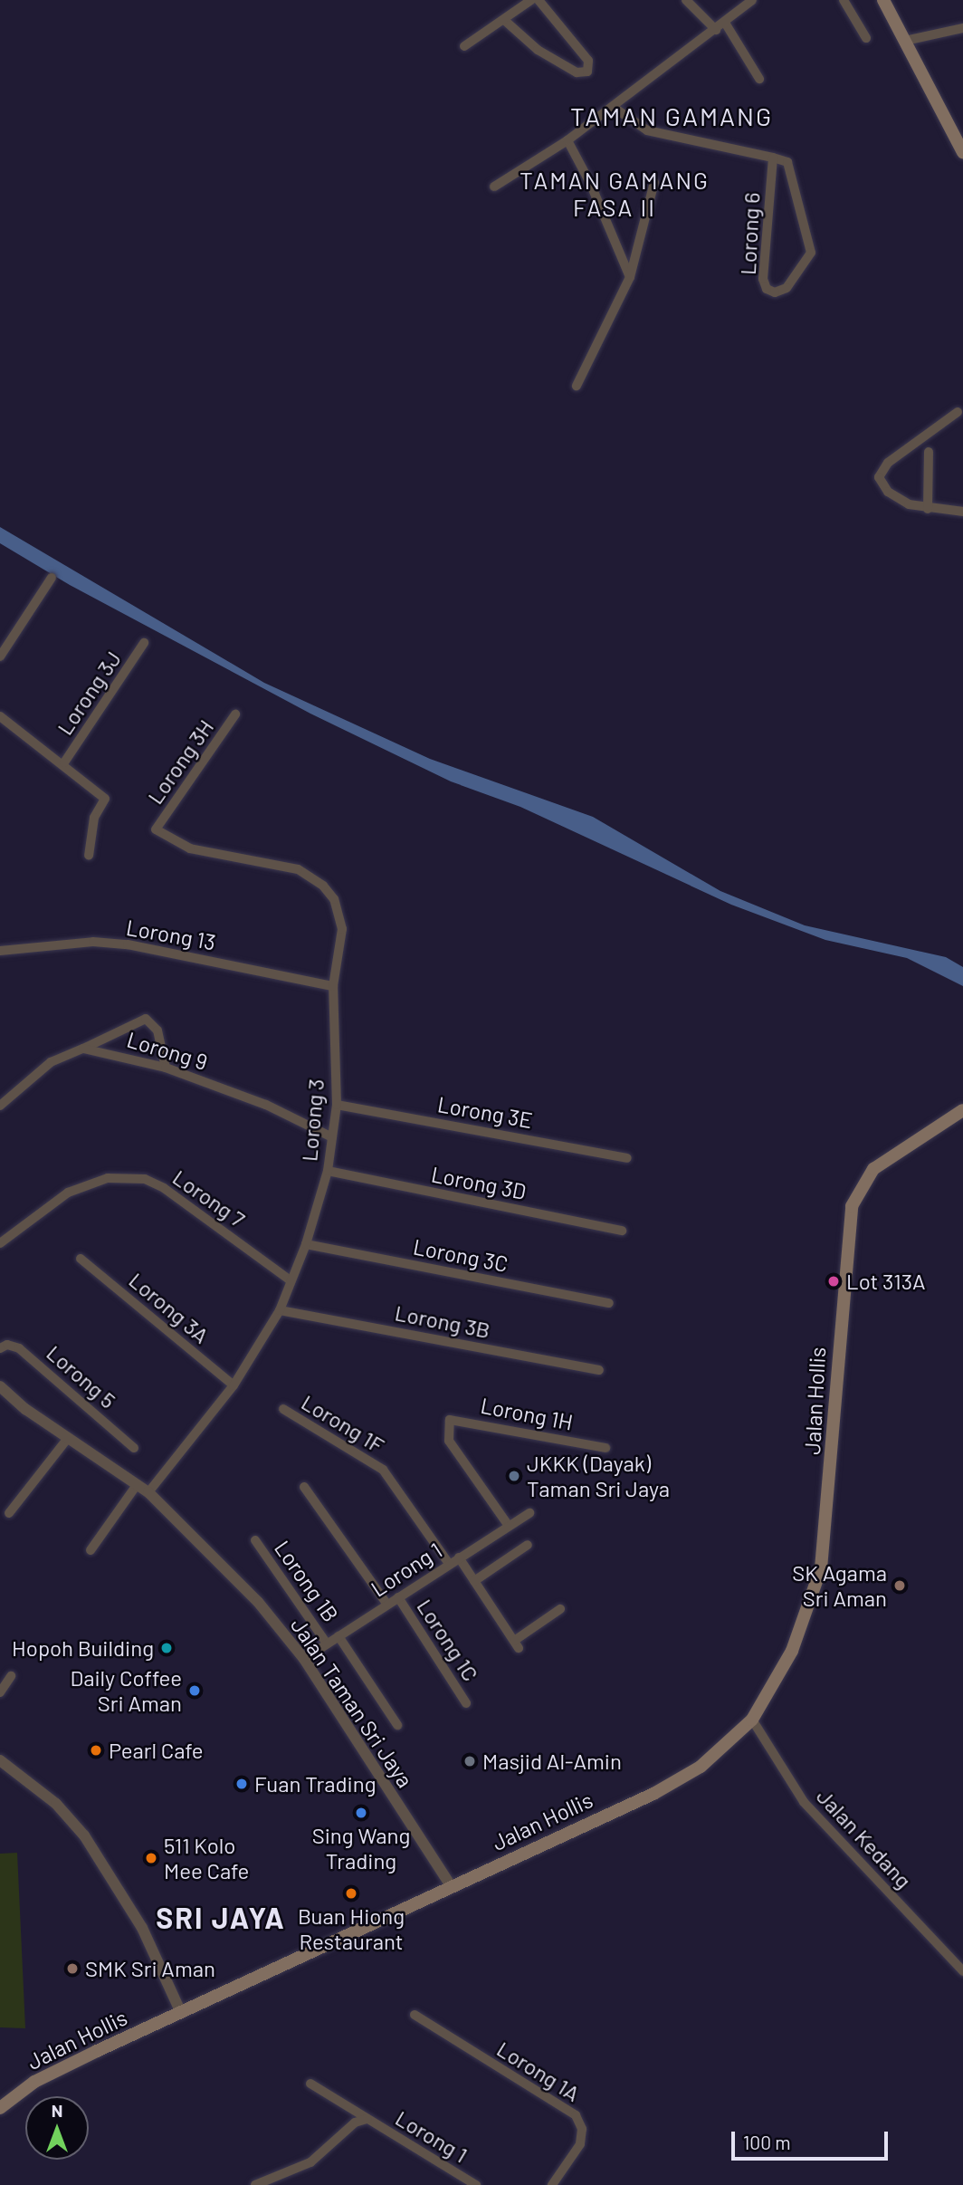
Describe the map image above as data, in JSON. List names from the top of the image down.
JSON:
{
  "streets": {
    "main road": ["Jalan Hollis"],
    "street": [
      "Lorong 6",
      "Lorong 3J",
      "Lorong 3H",
      "Lorong 13",
      "Lorong 9",
      "Lorong 3E",
      "Lorong 3",
      "Lorong 3D",
      "Lorong 7",
      "Lorong 3C",
      "Lorong 3A",
      "Lorong 3B",
      "Lorong 5",
      "Lorong 1H",
      "Lorong 1F",
      "Lorong 1",
      "Lorong 1B",
      "Lorong 1C",
      "Jalan Taman Sri Jaya",
      "Jalan Kedang",
      "Lorong 1A"
    ]
  },
  "crossings": [
    ["Lorong 3H", "Lorong 3"],
    ["Lorong 13", "Lorong 3"],
    ["Lorong 9", "Lorong 3"],
    ["Lorong 3E", "Lorong 3"],
    ["Lorong 3", "Lorong 3D"],
    ["Lorong 3", "Lorong 7"],
    ["Lorong 3", "Lorong 3C"],
    ["Lorong 3", "Lorong 3A"],
    ["Lorong 3", "Lorong 3B"],
    ["Lorong 3", "Jalan Taman Sri Jaya"],
    ["Jalan Hollis", "Jalan Taman Sri Jaya"],
    ["Jalan Hollis", "Jalan Kedang"],
    ["Lorong 1H", "Lorong 1"],
    ["Lorong 1F", "Lorong 1"],
    ["Lorong 1", "Lorong 1B"],
    ["Lorong 1", "Lorong 1C"],
    ["Lorong 1", "Jalan Taman Sri Jaya"]
  ],
  "districts": ["TAMAN GAMANG", "TAMAN GAMANG FASA II", "SRI JAYA"],
  "places": [
    "Lot 313A",
    "JKKK (Dayak) Taman Sri Jaya",
    "SK Agama Sri Aman",
    "Hopoh Building",
    "Daily Coffee Sri Aman",
    "Pearl Cafe",
    "Masjid Al-Amin",
    "Fuan Trading",
    "Sing Wang Trading",
    "511 Kolo Mee Cafe",
    "Buan Hiong Restaurant",
    "SMK Sri Aman"
  ],
  "scale_bar": "100 m",
  "north": "top"
}
